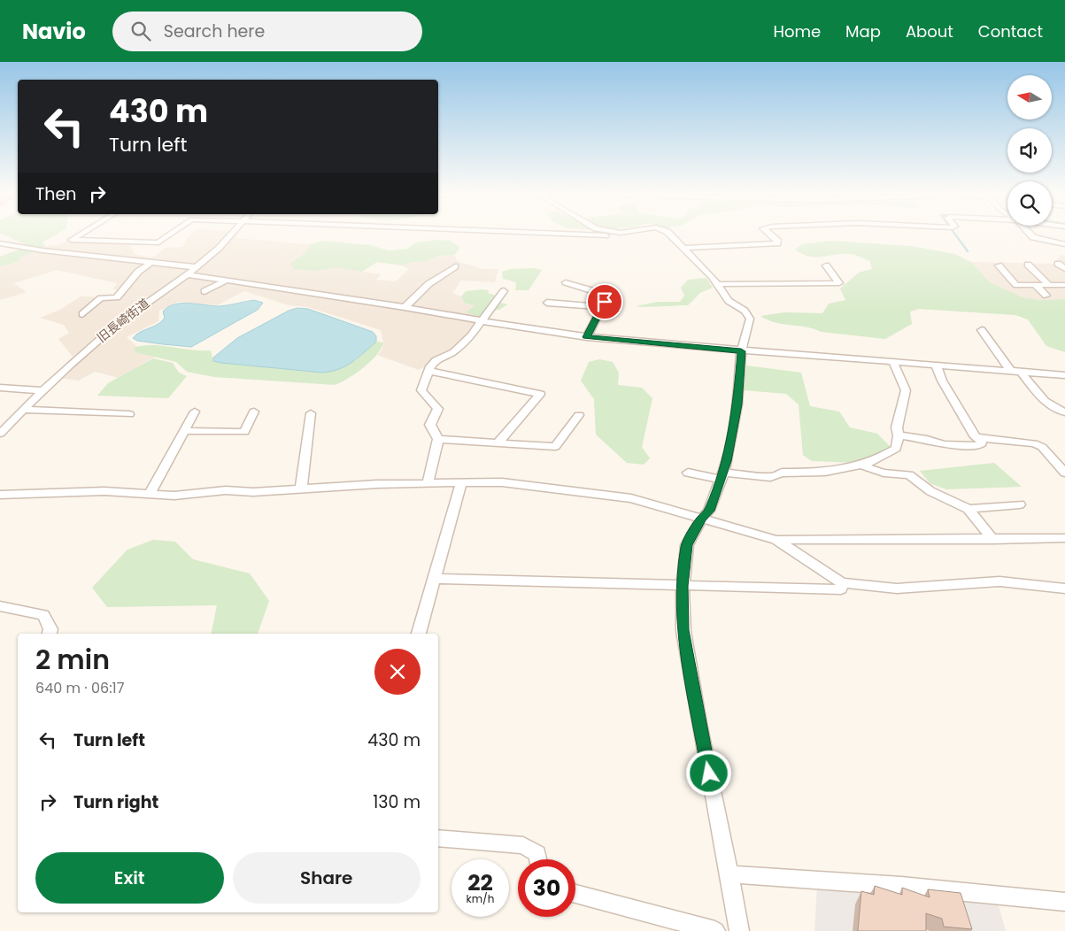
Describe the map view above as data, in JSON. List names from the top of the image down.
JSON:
{
  "streets": {
    "street": ["旧長崎街道"]
  },
  "north": "left",
  "page": {
    "header": "Navio",
    "search": "Search here",
    "nav": [
      "Home",
      "Map",
      "About",
      "Contact"
    ],
    "turn": ["430 m", "Turn left"],
    "then": "Then",
    "heading": ["2 min", "640 m · 06:17"],
    "list": [
      {
        "name": "Turn left",
        "value": "430 m"
      },
      {
        "name": "Turn right",
        "value": "130 m"
      }
    ],
    "buttons": ["Exit", "Share"],
    "speed": "22 km/h",
    "limit": "30"
  }
}
